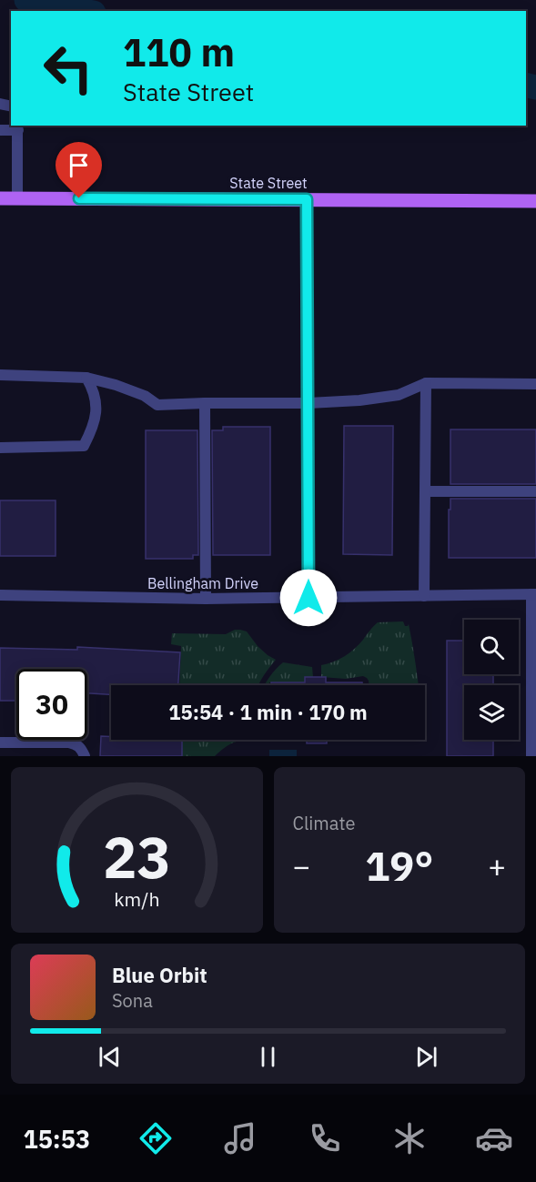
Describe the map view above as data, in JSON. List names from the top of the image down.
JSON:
{
  "streets": {
    "main road": ["State Street"],
    "street": ["Bellingham Drive"]
  },
  "page": {
    "turn": ["110 m", "State Street"],
    "limit": "30",
    "trip": "15:54 · 1 min · 170 m",
    "tile": "Climate",
    "heat": ["−", "19°", "+"],
    "song": ["Blue Orbit", "Sona"],
    "tabs": "15:53",
    "gauge": ["23", "km/h"]
  }
}
